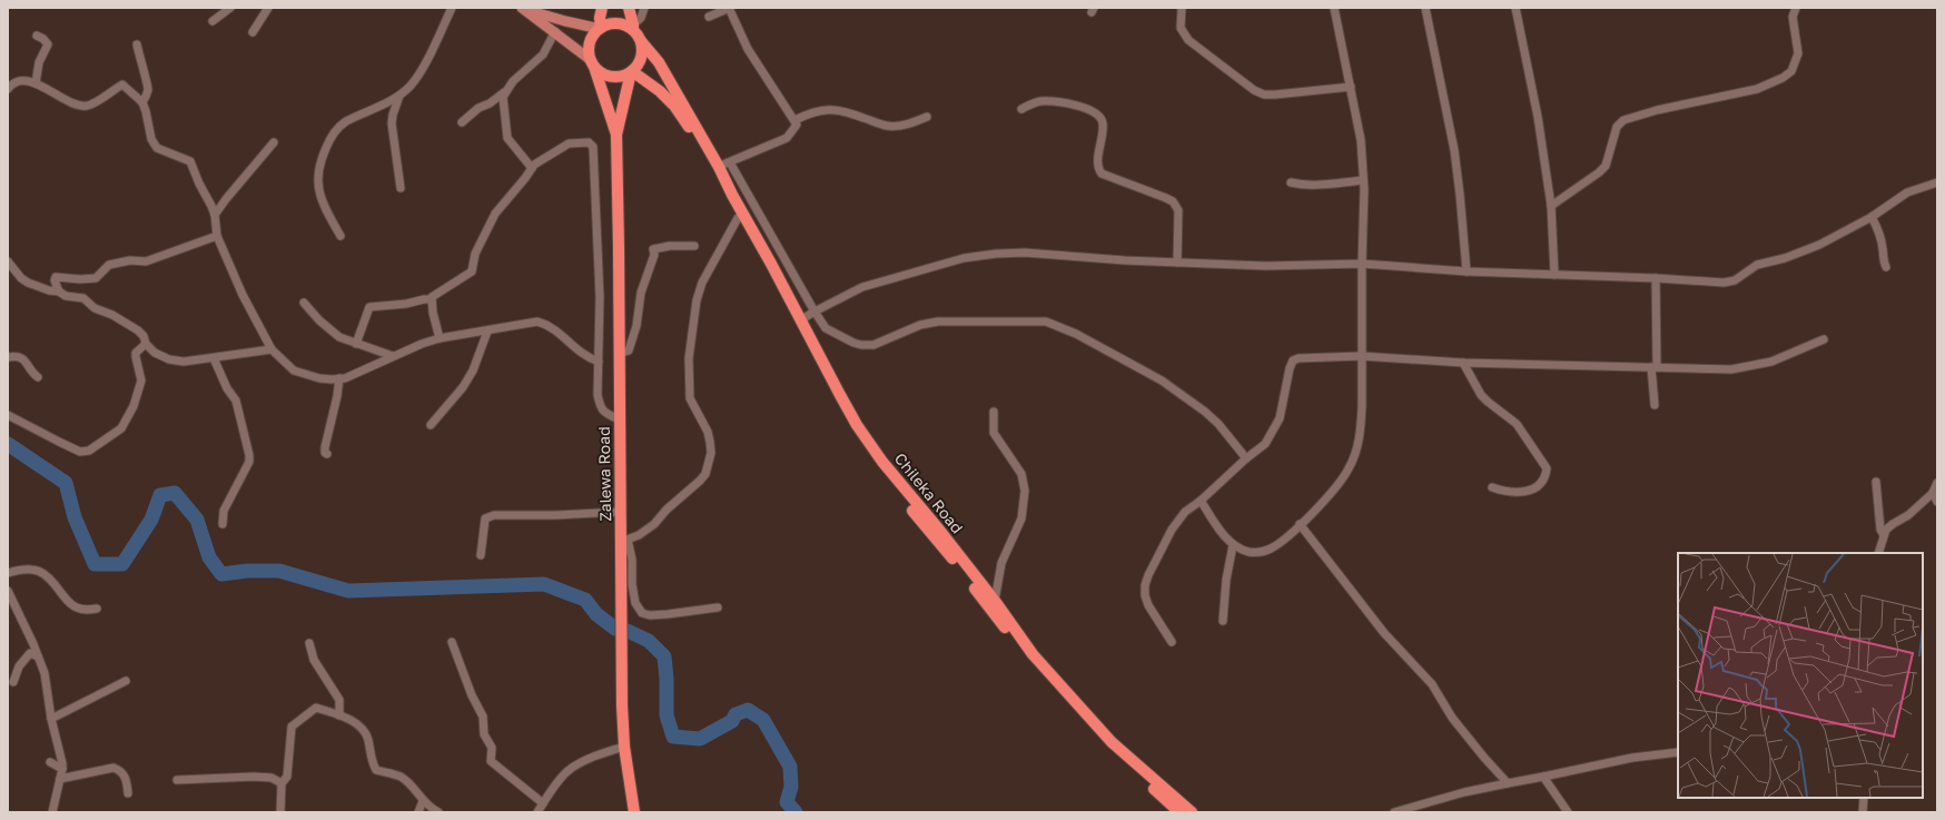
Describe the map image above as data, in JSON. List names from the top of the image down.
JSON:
{
  "streets": {
    "highway": ["Zalewa Road", "Chileka Road"]
  },
  "crossings": [
    ["Zalewa Road", "Chileka Road"]
  ]
}
